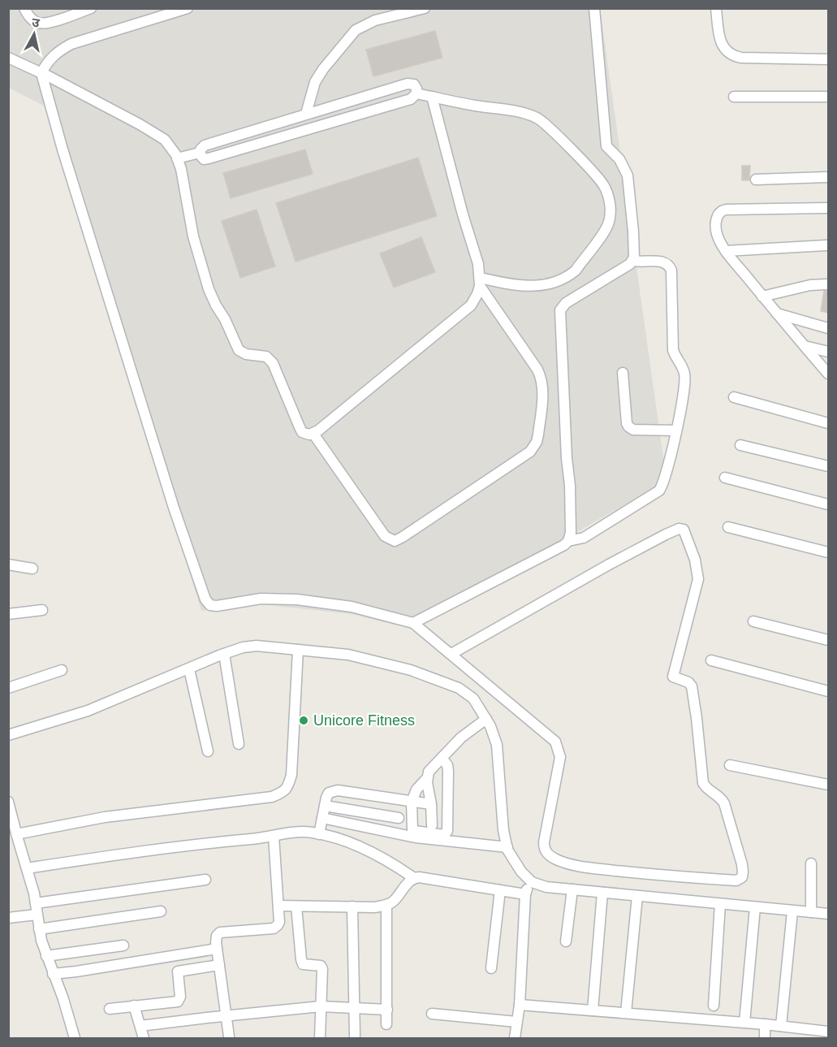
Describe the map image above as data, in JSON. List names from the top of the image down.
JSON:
{
  "places": ["Unicore Fitness"],
  "north": "top"
}
